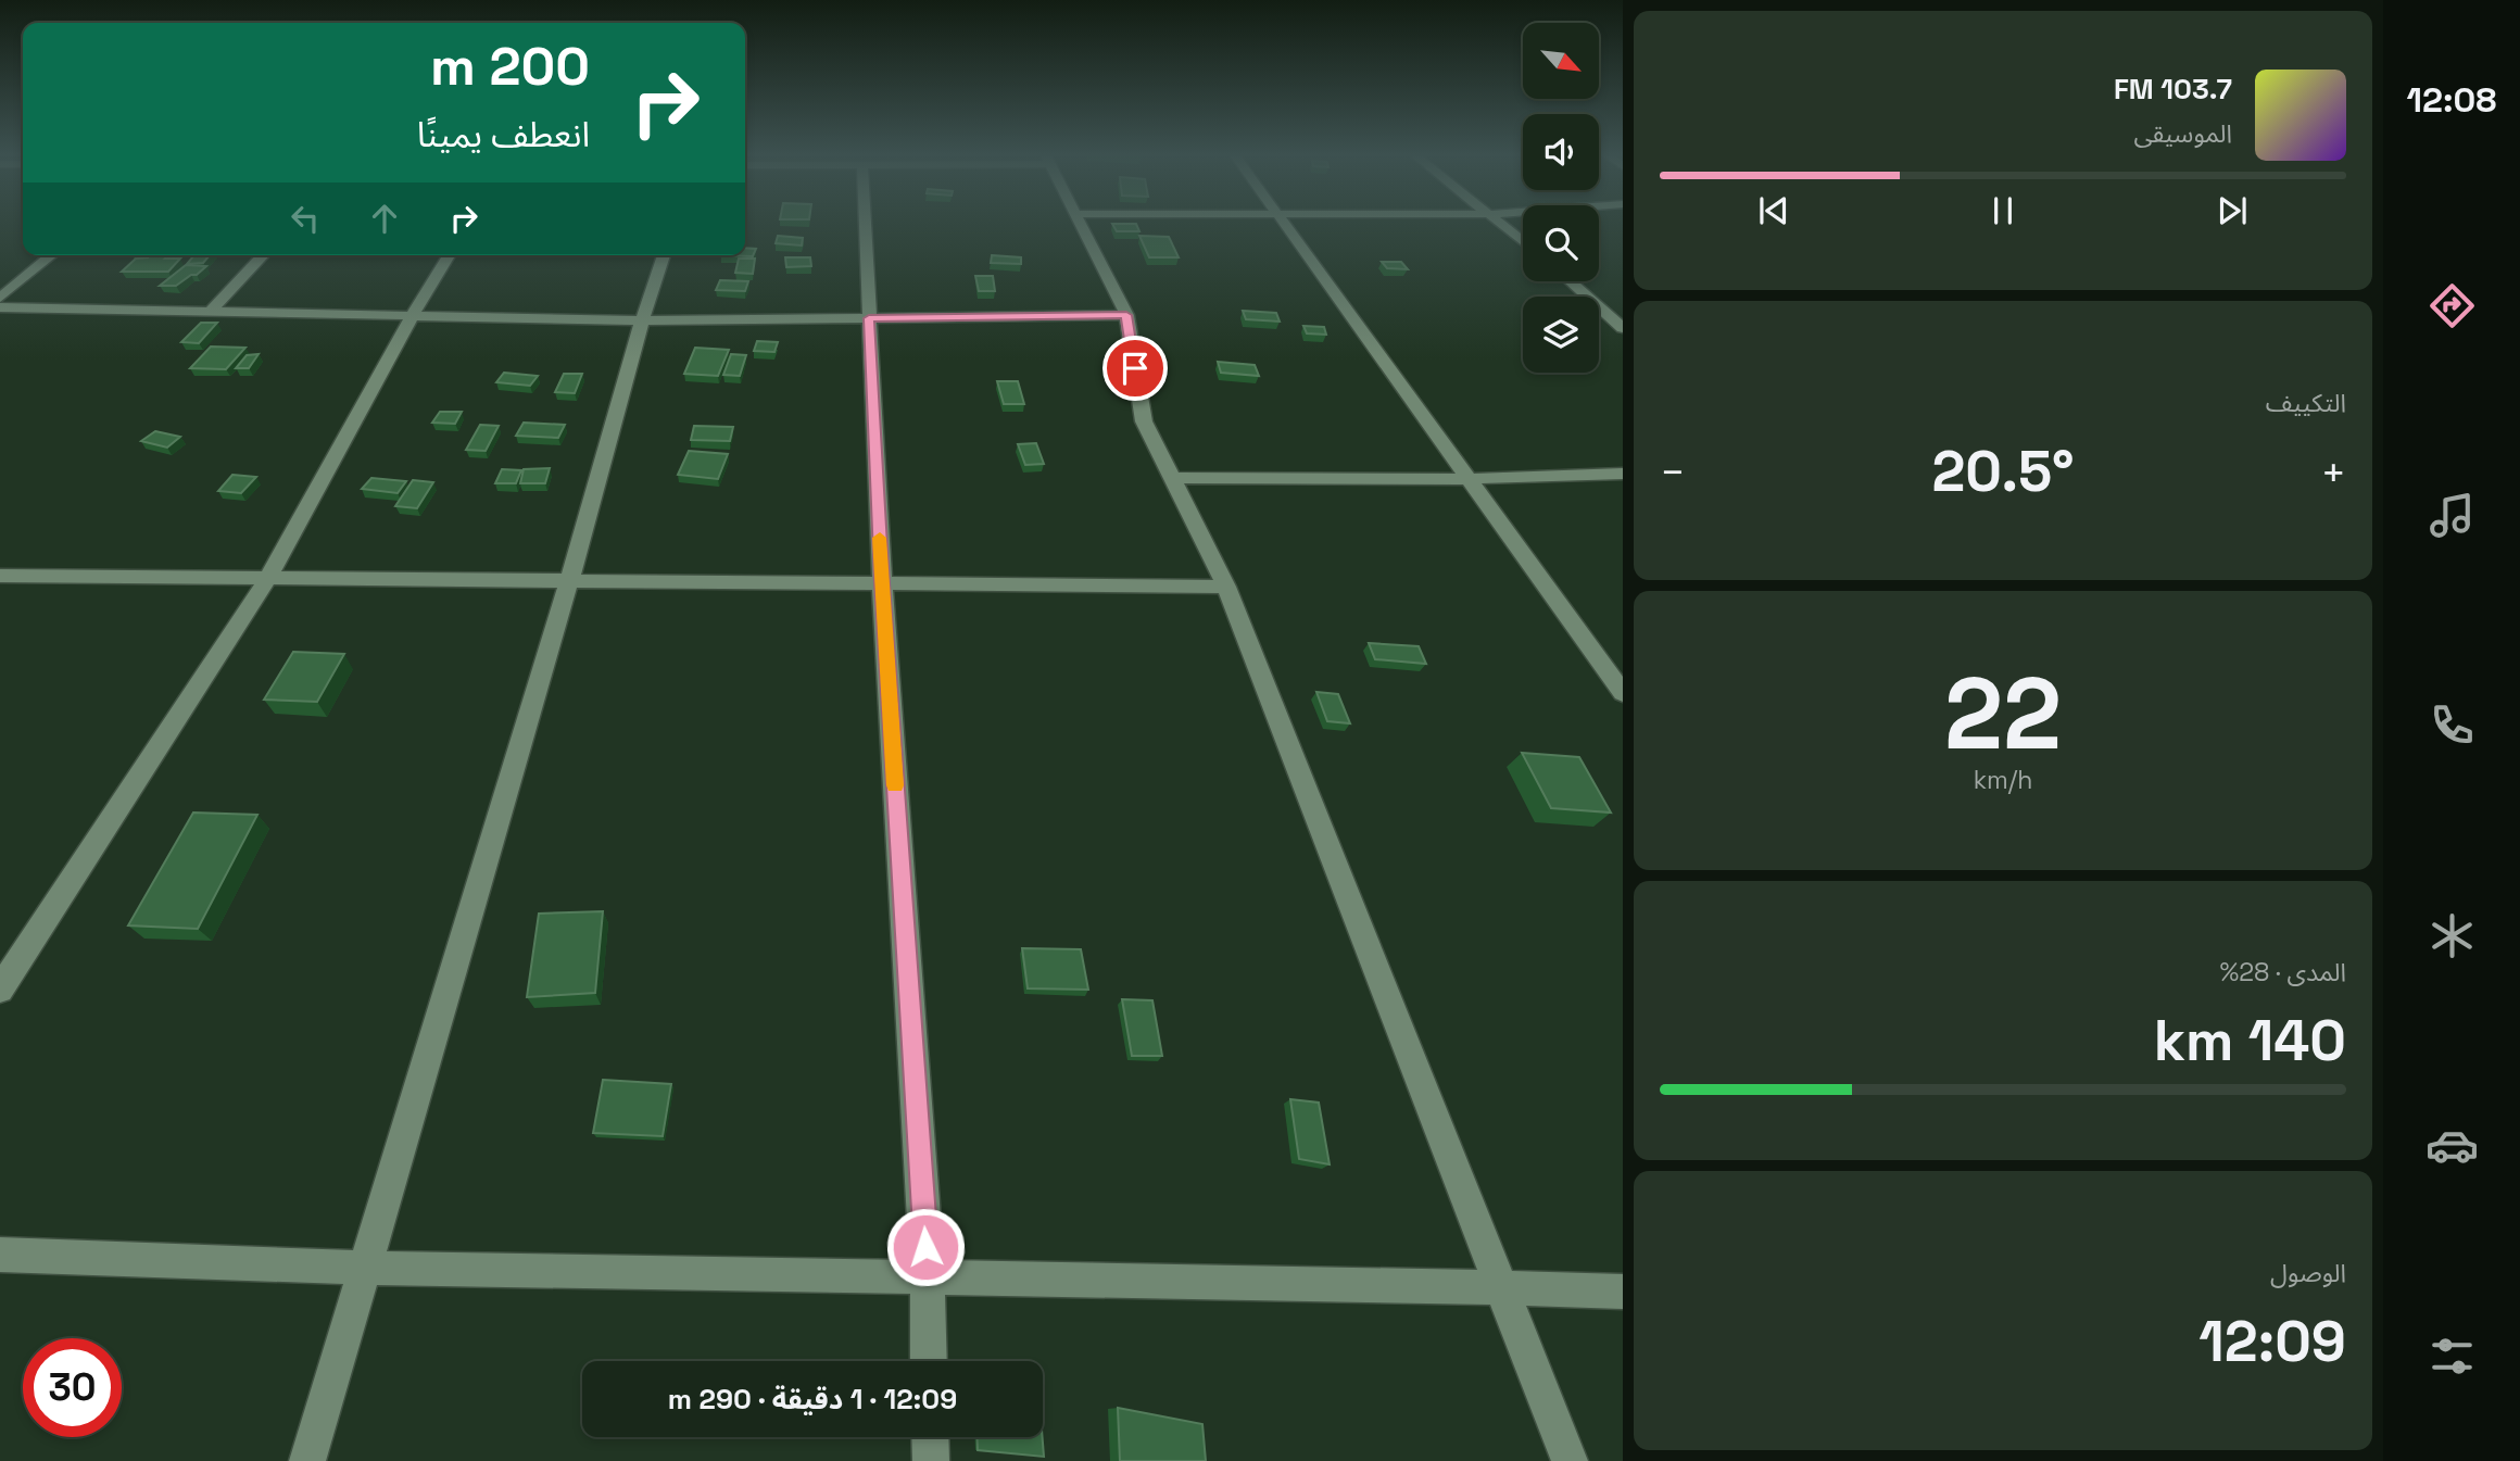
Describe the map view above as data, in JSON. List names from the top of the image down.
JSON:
{
  "north": "bottom right",
  "page": {
    "tabs": "12:08",
    "turn": ["200 m", "انعطف يمينًا"],
    "song": ["103.7 FM", "الموسيقى"],
    "tile": [
      "التكييف",
      ["22", "km/h"],
      ["المدى · 28%", "140 km"],
      ["الوصول", "12:09"]
    ],
    "heat": ["−", "20.5°", "+"],
    "limit": "30",
    "trip": "12:09 · 1 دقيقة · 290 m"
  }
}
